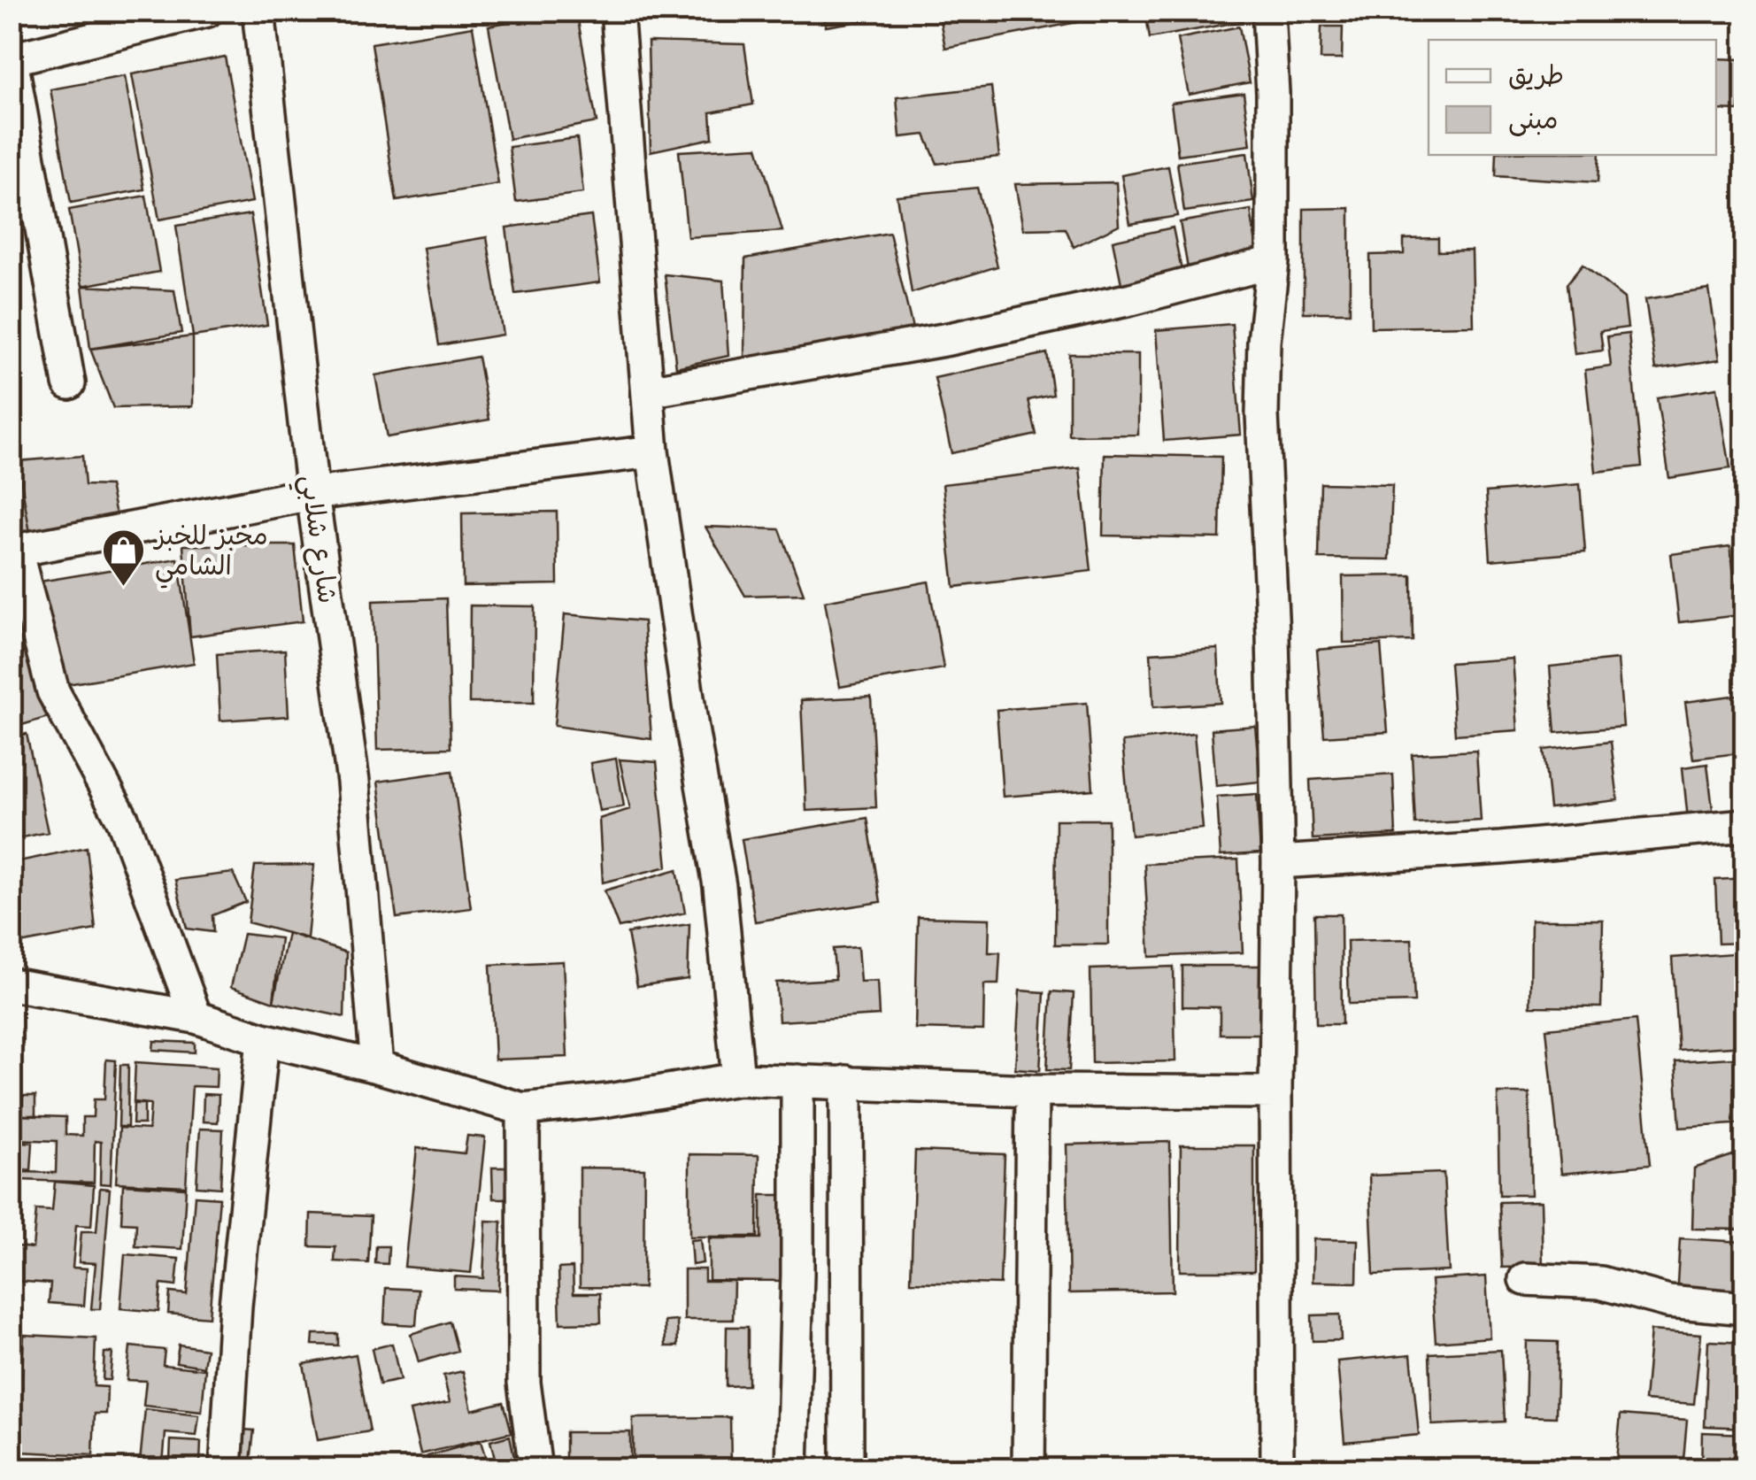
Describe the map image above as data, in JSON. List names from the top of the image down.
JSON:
{
  "streets": {
    "street": ["شارع شلابي"]
  },
  "places": {
    "shop": ["مخبز للخبز الشامي"]
  },
  "legend": ["طريق", "مبنى"]
}
